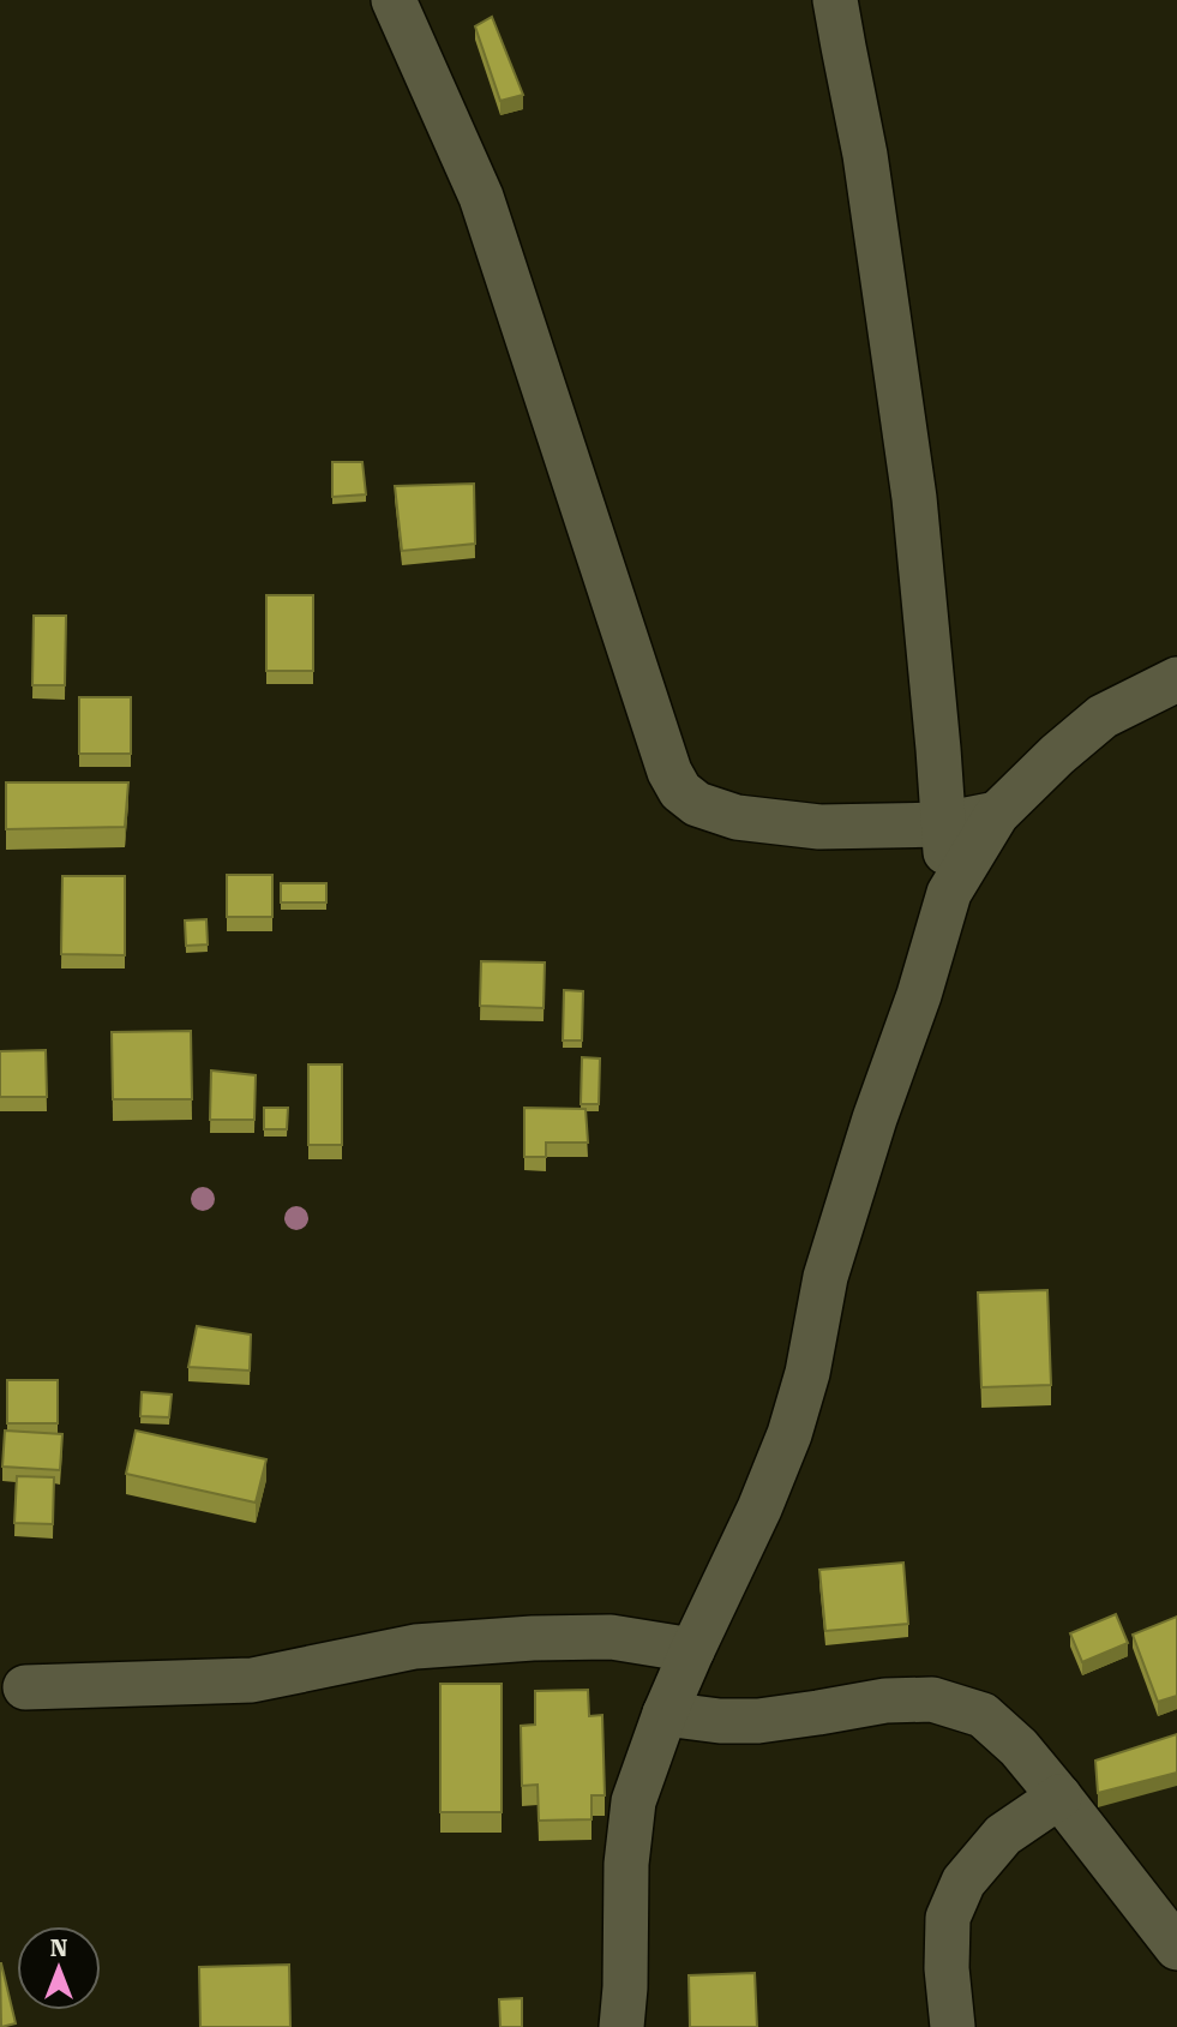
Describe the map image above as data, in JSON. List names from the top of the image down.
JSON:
{
  "north": "top"
}
